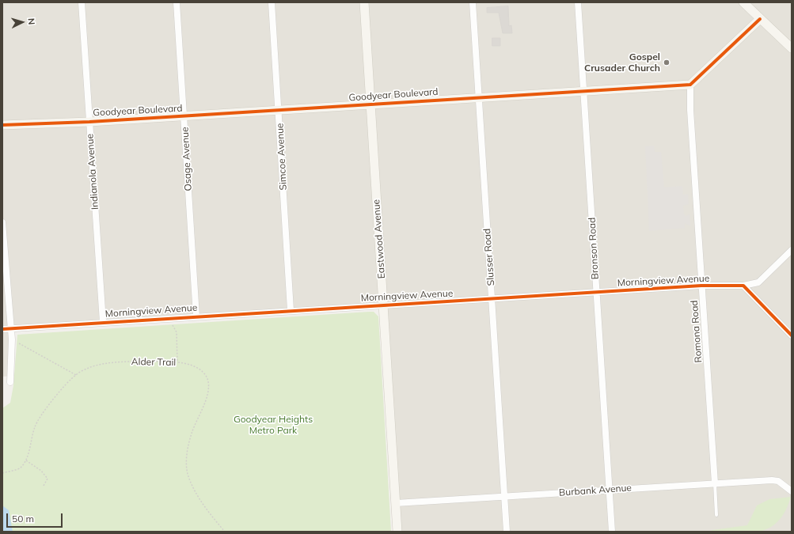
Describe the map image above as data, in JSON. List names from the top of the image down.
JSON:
{
  "streets": {
    "street": [
      "Goodyear Boulevard",
      "Simcoe Avenue",
      "Osage Avenue",
      "Indianola Avenue",
      "Eastwood Avenue",
      "Bronson Road",
      "Slusser Road",
      "Morningview Avenue",
      "Romona Road",
      "Burbank Avenue"
    ],
    "path": ["Alder Trail"]
  },
  "crossings": [
    ["Goodyear Boulevard", "Simcoe Avenue"],
    ["Goodyear Boulevard", "Osage Avenue"],
    ["Goodyear Boulevard", "Indianola Avenue"],
    ["Goodyear Boulevard", "Eastwood Avenue"],
    ["Goodyear Boulevard", "Bronson Road"],
    ["Goodyear Boulevard", "Slusser Road"],
    ["Goodyear Boulevard", "Romona Road"],
    ["Simcoe Avenue", "Morningview Avenue"],
    ["Osage Avenue", "Morningview Avenue"],
    ["Indianola Avenue", "Morningview Avenue"],
    ["Eastwood Avenue", "Morningview Avenue"],
    ["Eastwood Avenue", "Burbank Avenue"],
    ["Bronson Road", "Morningview Avenue"],
    ["Bronson Road", "Burbank Avenue"],
    ["Slusser Road", "Morningview Avenue"],
    ["Slusser Road", "Burbank Avenue"],
    ["Morningview Avenue", "Romona Road"],
    ["Romona Road", "Burbank Avenue"]
  ],
  "parks": ["Goodyear Heights Metro Park"],
  "places": ["Gospel Crusader Church"],
  "scale_bar": "50 m",
  "north": "right"
}
